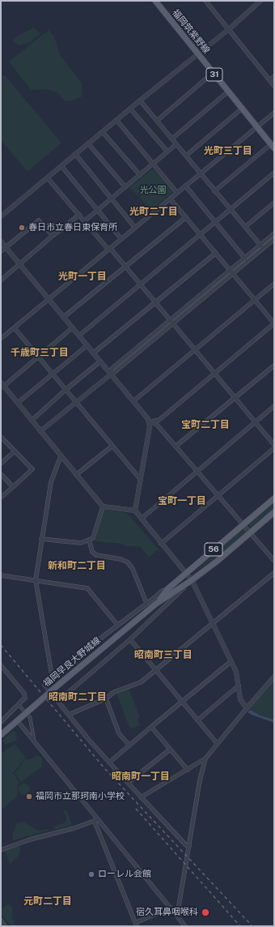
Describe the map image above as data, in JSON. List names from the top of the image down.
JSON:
{
  "streets": {
    "main road": [
      "福岡筑紫野線",
      "31",
      "56",
      "福岡早良大野城線"
    ]
  },
  "districts": [
    "光町三丁目",
    "光町二丁目",
    "光町一丁目",
    "千歳町三丁目",
    "宝町二丁目",
    "宝町一丁目",
    "新和町二丁目",
    "昭南町三丁目",
    "昭南町二丁目",
    "昭南町一丁目",
    "元町二丁目"
  ],
  "parks": ["光公園"],
  "places": [
    "春日市立春日東保育所",
    "福岡市立那珂南小学校",
    "ローレル会館",
    "宿久耳鼻咽喉科"
  ]
}
